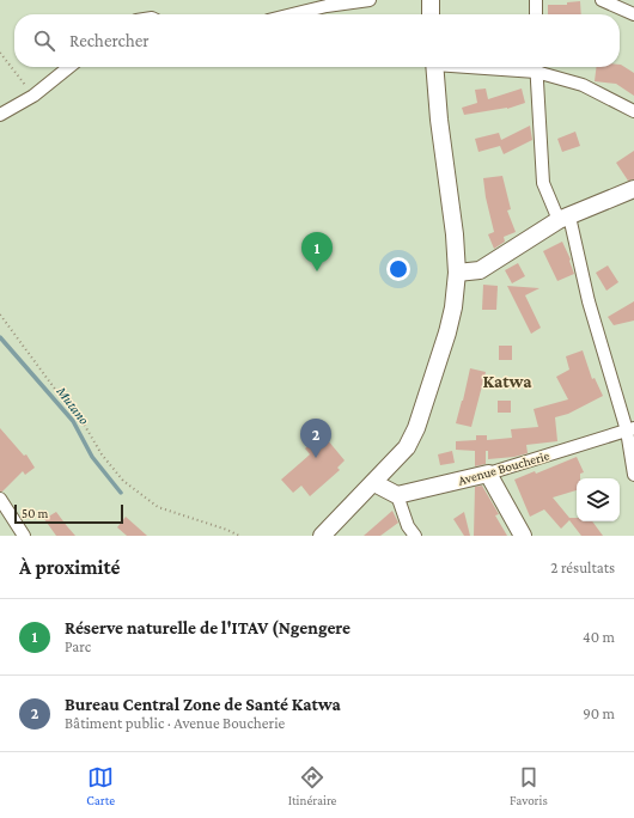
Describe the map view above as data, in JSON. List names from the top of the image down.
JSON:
{
  "streets": {
    "main road": ["Avenue Boucherie"]
  },
  "districts": ["Katwa"],
  "water": ["Mutano"],
  "scale_bar": "50 m",
  "page": {
    "search": "Rechercher",
    "pins": ["1", "2"],
    "scale": "50 m",
    "heading": ["À proximité", "2 résultats"],
    "list": [
      {
        "mark": "1",
        "name": "Réserve naturelle de l'ITAV (Ngengere",
        "note": "Parc",
        "value": "40 m"
      },
      {
        "mark": "2",
        "name": "Bureau Central Zone de Santé Katwa",
        "note": "Bâtiment public · Avenue Boucherie",
        "value": "90 m"
      }
    ],
    "nav": ["Carte", "Itinéraire", "Favoris"]
  }
}
